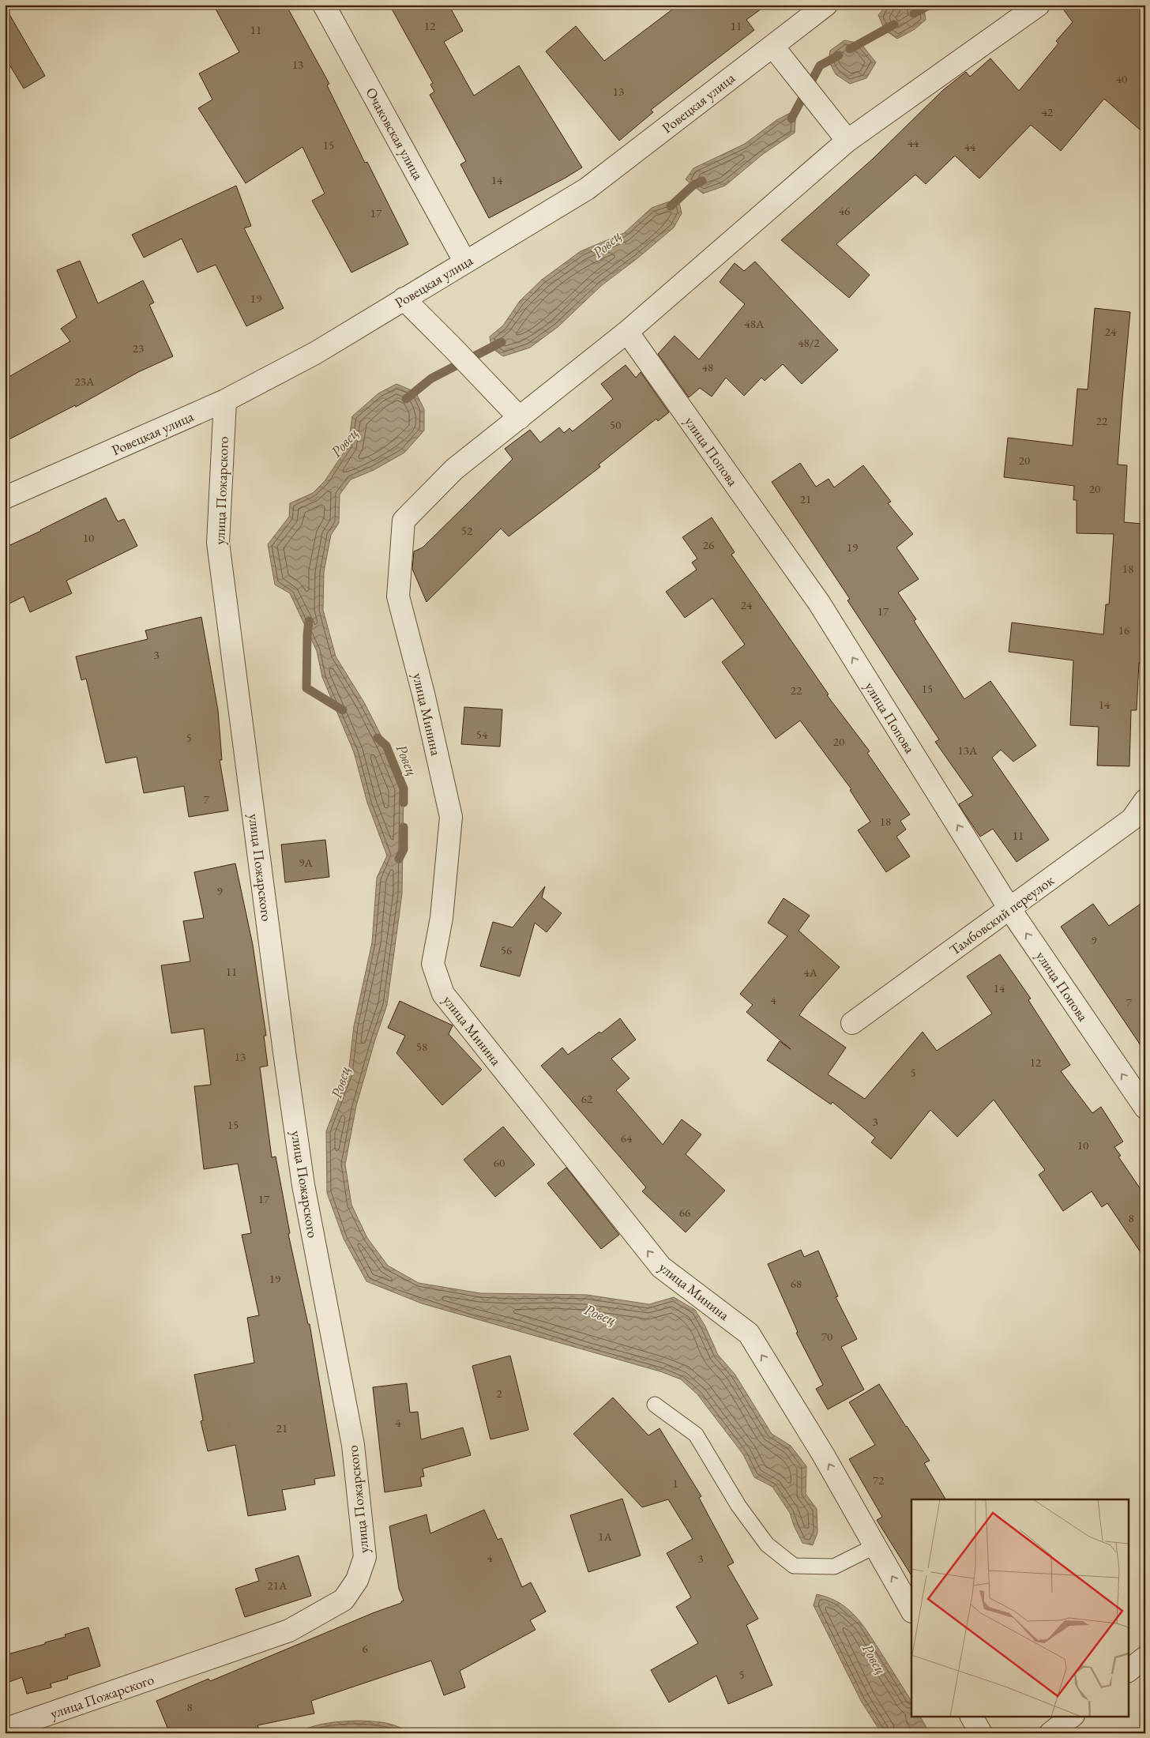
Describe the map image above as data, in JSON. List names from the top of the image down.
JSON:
{
  "streets": {
    "street": [
      "Ровецкая улица",
      "Очаковская улица",
      "улица Попова",
      "улица Пожарского",
      "улица Минина",
      "Тамбовский переулок"
    ]
  },
  "crossings": [
    ["Ровецкая улица", "Очаковская улица"],
    ["Ровецкая улица", "улица Пожарского"],
    ["улица Попова", "Тамбовский переулок"]
  ],
  "one_way": ["улица Попова", "улица Минина"],
  "water": ["Ровец"],
  "house_numbers": [
    "12",
    "11",
    "11",
    "13",
    "40",
    "13",
    "42",
    "44",
    "15",
    "44",
    "14",
    "46",
    "17",
    "19",
    "48А",
    "24",
    "48/2",
    "23",
    "48",
    "23А",
    "22",
    "50",
    "20",
    "20",
    "21",
    "52",
    "10",
    "26",
    "19",
    "18",
    "24",
    "17",
    "16",
    "3",
    "15",
    "22",
    "14",
    "54",
    "5",
    "20",
    "13А",
    "7",
    "18",
    "11",
    "9А",
    "9",
    "9",
    "56",
    "11",
    "4А",
    "14",
    "4",
    "7",
    "58",
    "13",
    "12",
    "5",
    "62",
    "3",
    "15",
    "64",
    "10",
    "60",
    "17",
    "66",
    "8",
    "19",
    "68",
    "70",
    "2",
    "4",
    "21",
    "72",
    "1",
    "1А",
    "4",
    "3",
    "21А",
    "6",
    "5",
    "8"
  ]
}
